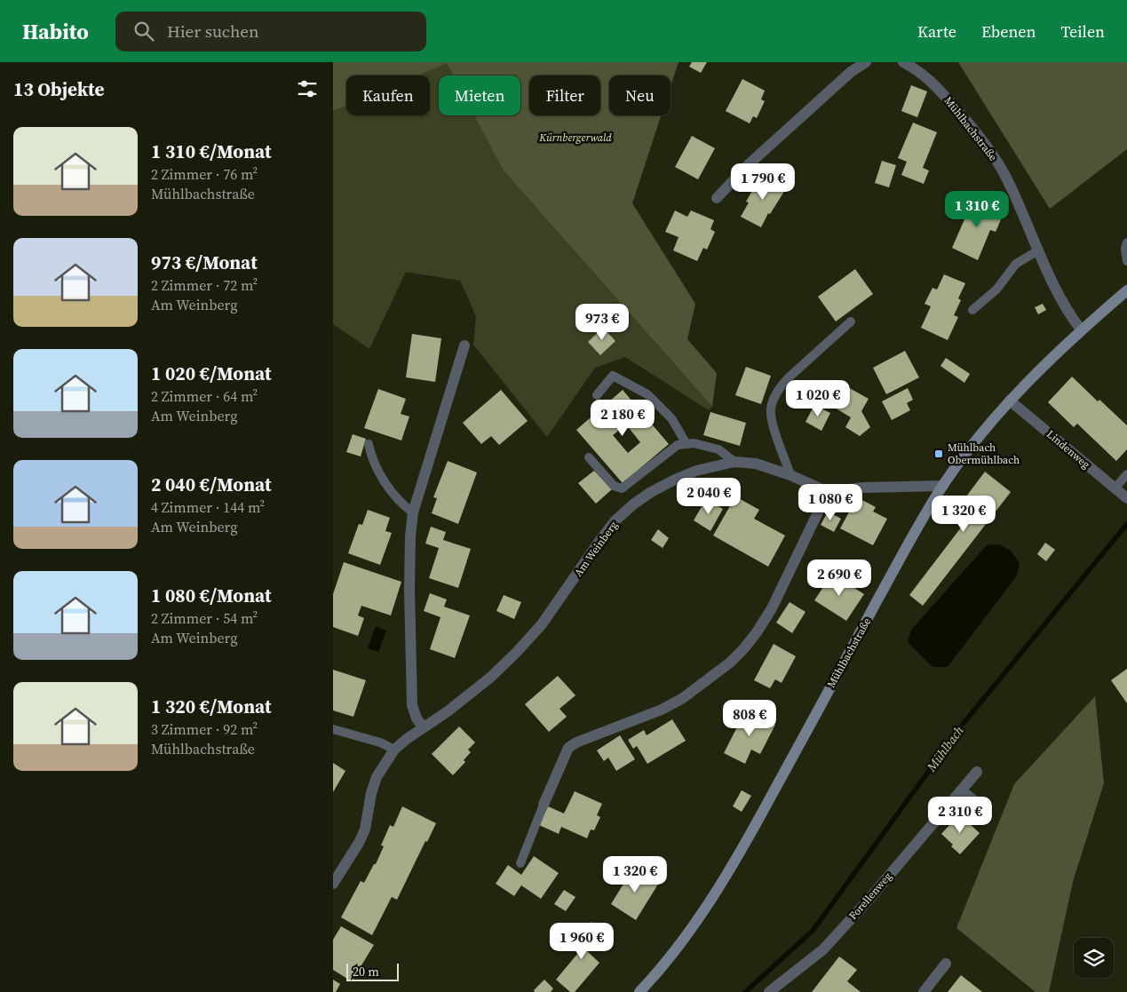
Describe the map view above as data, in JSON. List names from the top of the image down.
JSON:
{
  "streets": {
    "street": [
      "Mühlbachstraße",
      "Lindenweg",
      "Am Weinberg",
      "Forellenweg"
    ]
  },
  "crossings": [
    ["Mühlbachstraße", "Lindenweg"]
  ],
  "water": ["Mühlbach"],
  "parks": ["Kürnbergerwald"],
  "places": {
    "transit": ["Mühlbach Obermühlbach"]
  },
  "scale_bar": "20 m",
  "page": {
    "header": "Habito",
    "search": "Hier suchen",
    "nav": ["Karte", "Ebenen", "Teilen"],
    "heading": "13 Objekte",
    "chip": [
      "Kaufen",
      "Mieten",
      "Filter",
      "Neu"
    ],
    "list": [
      {
        "name": "1 310 €/Monat",
        "note": "2 Zimmer · 76 m² · Mühlbachstraße"
      },
      {
        "name": "973 €/Monat",
        "note": "2 Zimmer · 72 m² · Am Weinberg"
      },
      {
        "name": "1 020 €/Monat",
        "note": "2 Zimmer · 64 m² · Am Weinberg"
      },
      {
        "name": "2 040 €/Monat",
        "note": "4 Zimmer · 144 m² · Am Weinberg"
      },
      {
        "name": "1 080 €/Monat",
        "note": "2 Zimmer · 54 m² · Am Weinberg"
      },
      {
        "name": "1 320 €/Monat",
        "note": "3 Zimmer · 92 m² · Mühlbachstraße"
      }
    ],
    "price": [
      "1 790 €",
      "1 310 €",
      "973 €",
      "1 020 €",
      "2 180 €",
      "2 040 €",
      "1 080 €",
      "1 320 €",
      "2 690 €",
      "808 €",
      "2 310 €",
      "1 320 €",
      "1 960 €"
    ],
    "scale": "20 m"
  }
}
